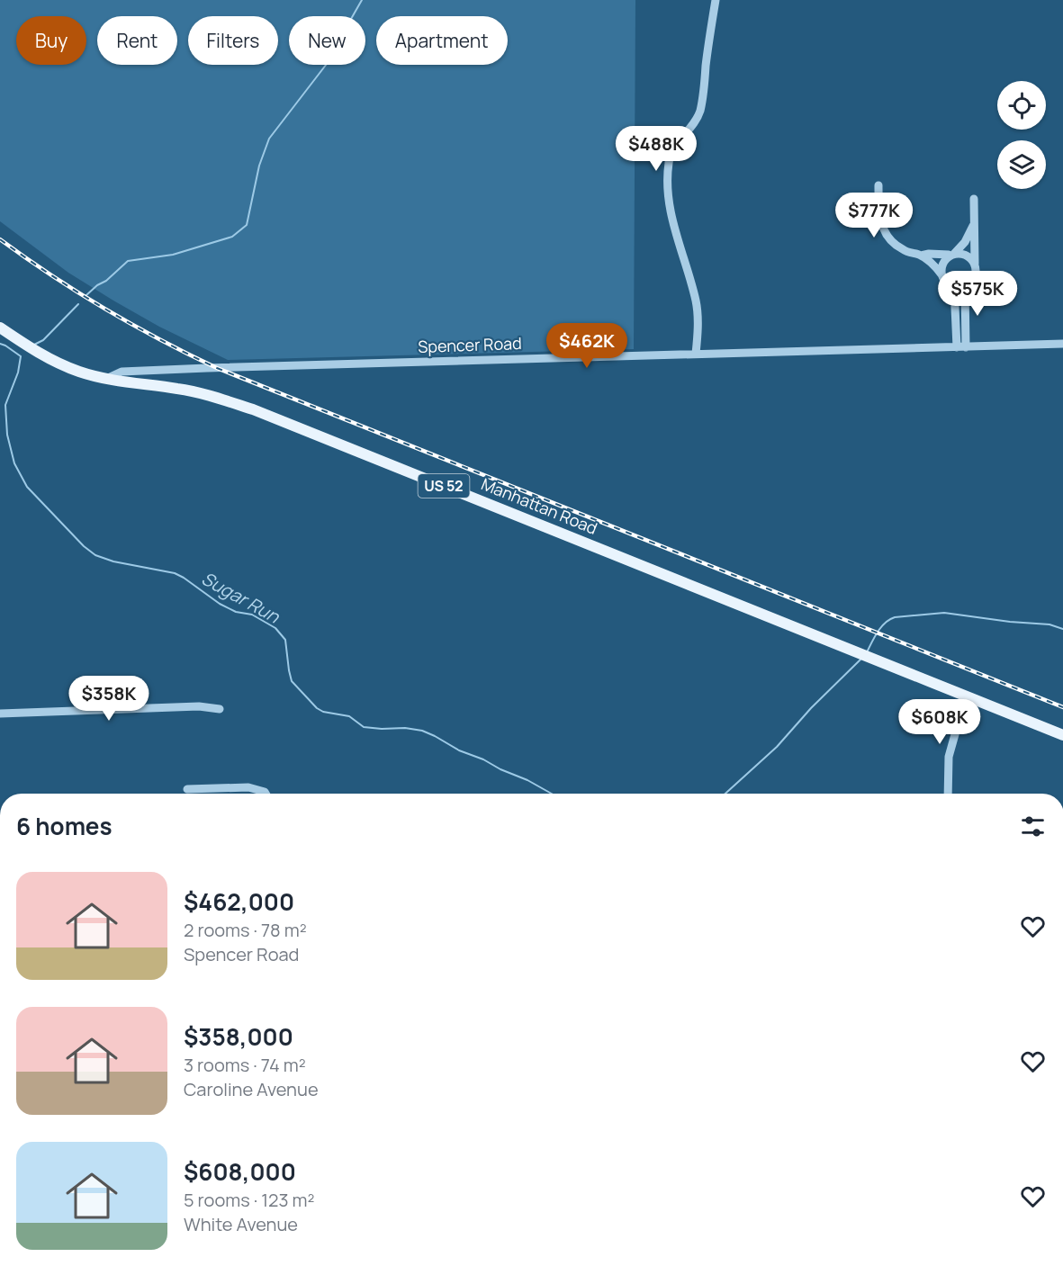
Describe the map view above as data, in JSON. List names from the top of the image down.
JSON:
{
  "streets": {
    "main road": ["US 52", "Manhattan Road"],
    "street": ["Spencer Road"]
  },
  "crossings": [
    ["Spencer Road", "Manhattan Road"]
  ],
  "water": ["Sugar Run"],
  "page": {
    "chip": [
      "Buy",
      "Rent",
      "Filters",
      "New",
      "Apartment"
    ],
    "price": [
      "$488K",
      "$777K",
      "$575K",
      "$462K",
      "$358K",
      "$608K"
    ],
    "heading": "6 homes",
    "list": [
      {
        "name": "$462,000",
        "note": "2 rooms · 78 m² · Spencer Road"
      },
      {
        "name": "$358,000",
        "note": "3 rooms · 74 m² · Caroline Avenue"
      },
      {
        "name": "$608,000",
        "note": "5 rooms · 123 m² · White Avenue"
      }
    ]
  }
}
